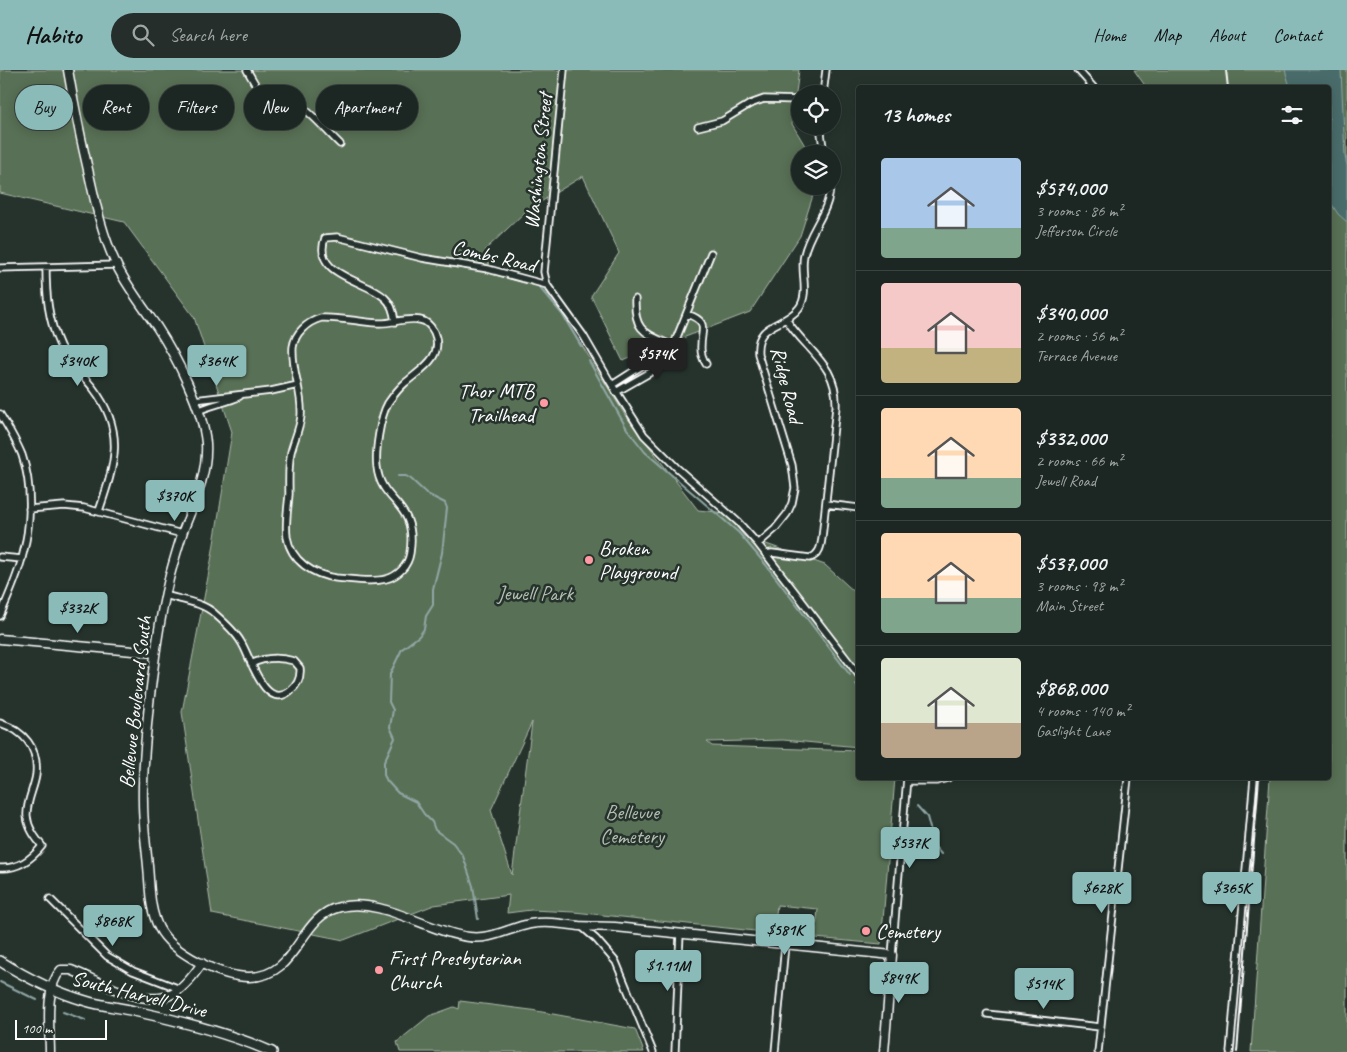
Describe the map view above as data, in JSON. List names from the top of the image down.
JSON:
{
  "streets": {
    "main road": ["South Harvell Drive"],
    "street": [
      "Washington Street",
      "Combs Road",
      "Ridge Road",
      "Bellevue Boulevard South"
    ]
  },
  "crossings": [
    ["Washington Street", "Combs Road"],
    ["Combs Road", "Ridge Road"]
  ],
  "parks": ["Jewell Park", "Bellevue Cemetery"],
  "places": [
    "Thor MTB Trailhead",
    "Broken Playground",
    "Cemetery",
    "First Presbyterian Church"
  ],
  "scale_bar": "100 m",
  "page": {
    "header": "Habito",
    "search": "Search here",
    "nav": [
      "Home",
      "Map",
      "About",
      "Contact"
    ],
    "chip": [
      "Buy",
      "Rent",
      "Filters",
      "New",
      "Apartment"
    ],
    "heading": "13 homes",
    "list": [
      {
        "name": "$574,000",
        "note": "3 rooms · 86 m² · Jefferson Circle"
      },
      {
        "name": "$340,000",
        "note": "2 rooms · 56 m² · Terrace Avenue"
      },
      {
        "name": "$332,000",
        "note": "2 rooms · 66 m² · Jewell Road"
      },
      {
        "name": "$537,000",
        "note": "3 rooms · 98 m² · Main Street"
      },
      {
        "name": "$868,000",
        "note": "4 rooms · 140 m² · Gaslight Lane"
      }
    ],
    "price": [
      "$574K",
      "$340K",
      "$364K",
      "$370K",
      "$332K",
      "$537K",
      "$628K",
      "$365K",
      "$868K",
      "$581K",
      "$1.11M",
      "$849K",
      "$514K"
    ],
    "scale": "100 m"
  }
}
